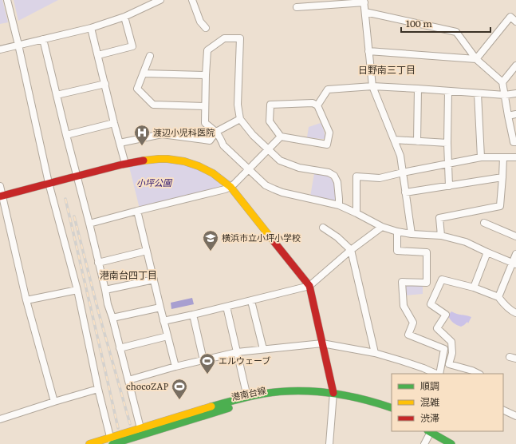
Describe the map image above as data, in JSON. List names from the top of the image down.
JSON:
{
  "streets": {
    "street": ["港南台線"]
  },
  "districts": ["日野南三丁目", "港南台四丁目"],
  "parks": ["小坪公園"],
  "places": {
    "hospital": ["渡辺小児科医院"],
    "school or university": ["横浜市立小坪小学校"],
    "sports": ["エルウェーブ", "chocoZAP"]
  },
  "legend": ["順調", "混雑", "渋滞"],
  "scale_bar": "100 m"
}
